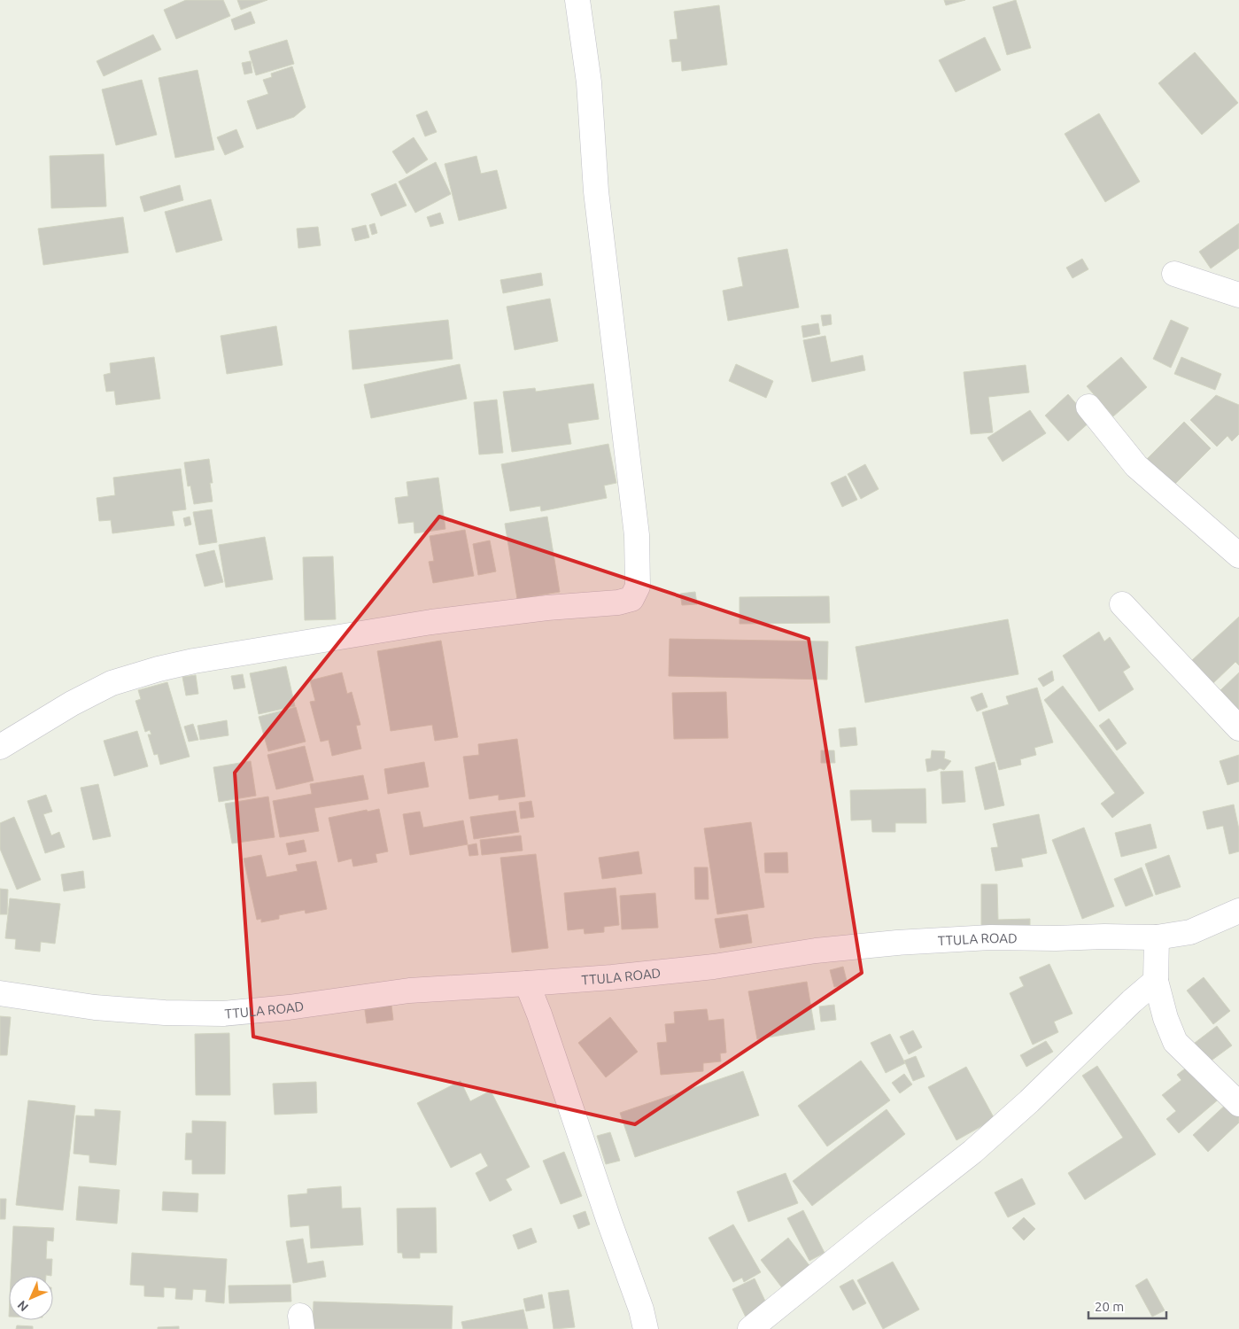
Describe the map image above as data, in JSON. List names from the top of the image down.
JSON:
{
  "streets": {
    "street": ["TTULA ROAD"]
  },
  "scale_bar": "20 m",
  "north": "bottom left"
}
